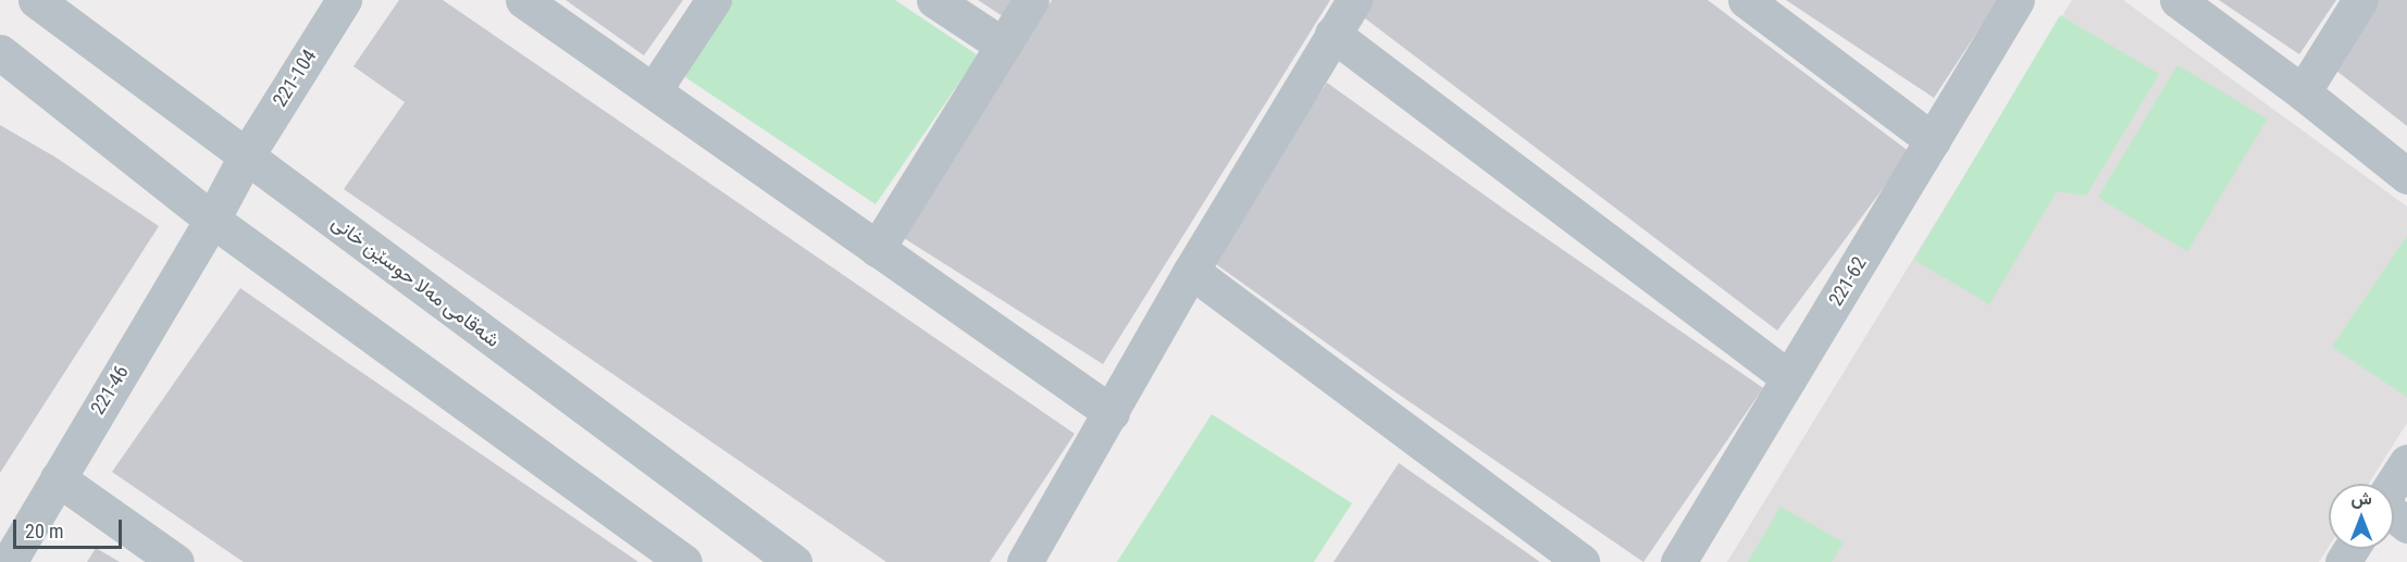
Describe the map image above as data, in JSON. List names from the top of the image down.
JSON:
{
  "streets": {
    "street": [
      "221-104",
      "شەقامی مەلا حوسێن خانی",
      "221-62",
      "221-46"
    ]
  },
  "crossings": [
    ["221-104", "شەقامی مەلا حوسێن خانی"],
    ["221-104", "221-46"]
  ],
  "scale_bar": "20 m",
  "north": "top"
}
